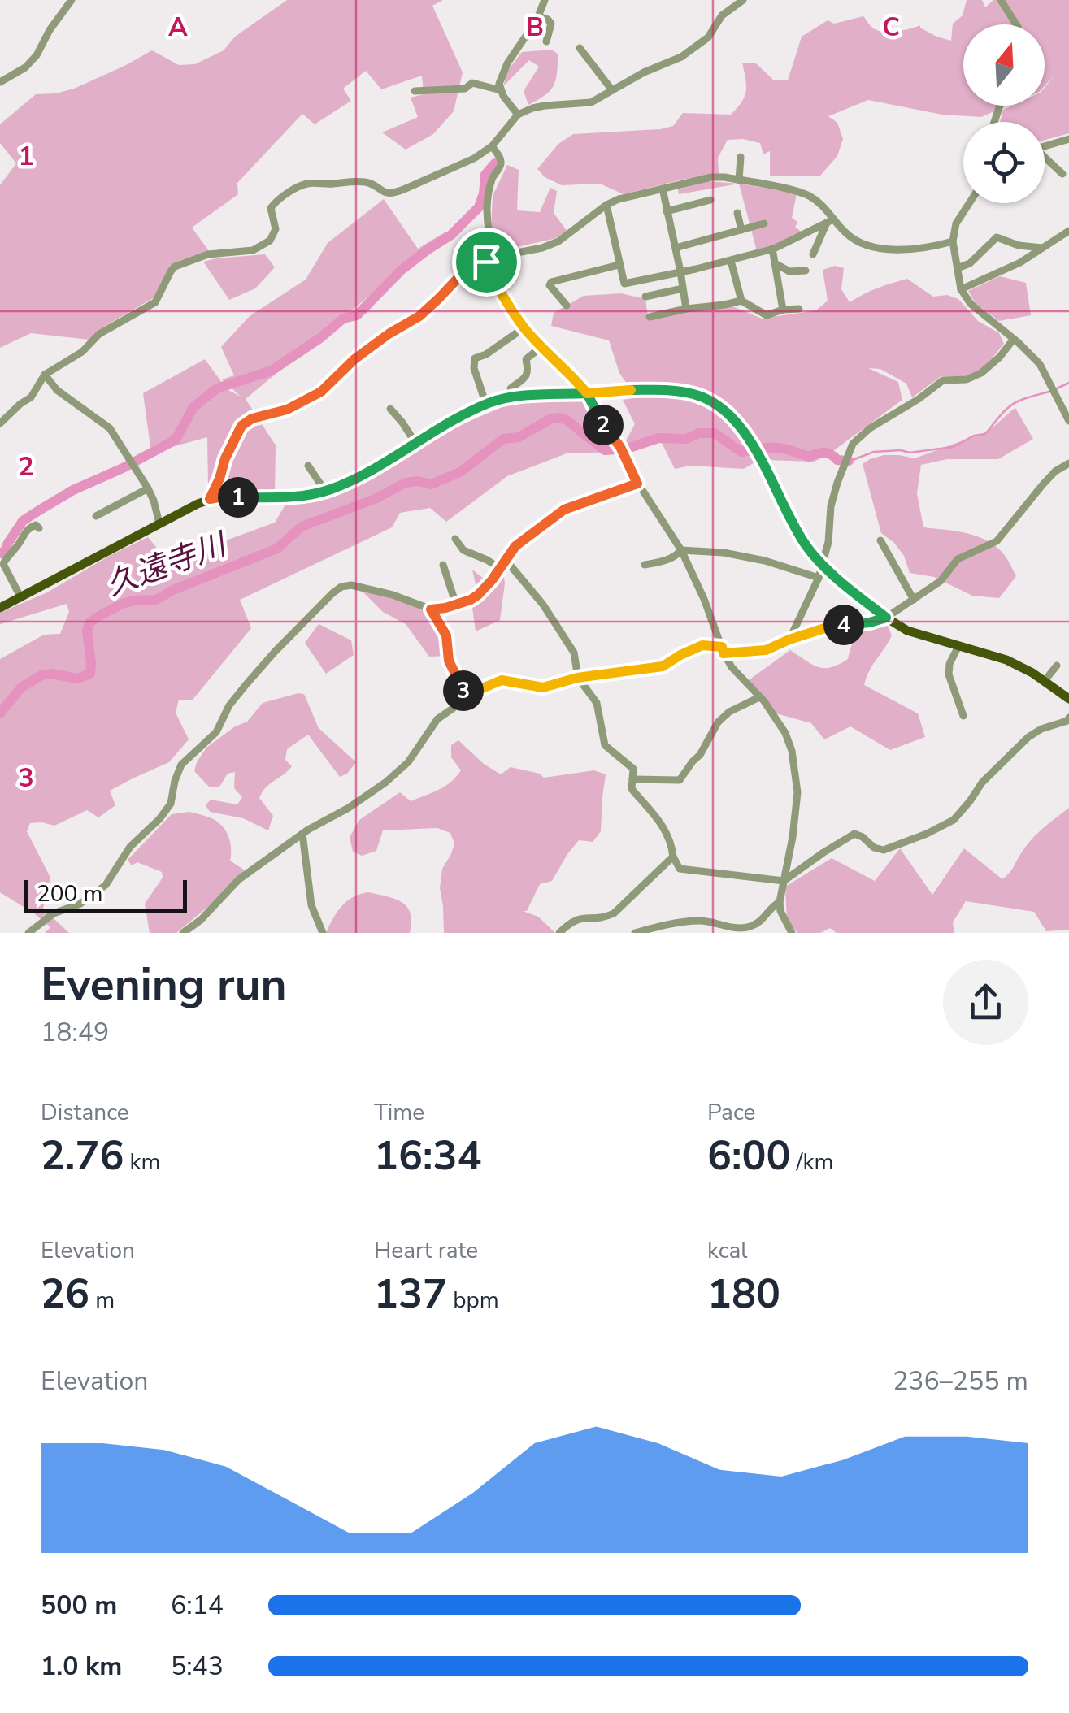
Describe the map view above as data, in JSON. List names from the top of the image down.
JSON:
{
  "water": ["久遠寺川"],
  "scale_bar": "200 m",
  "north": "top",
  "page": {
    "pins": [
      "2",
      "1",
      "4",
      "3"
    ],
    "scale": "200 m",
    "heading": ["Evening run", "18:49"],
    "stats": [
      ["Distance", "2.76 km"],
      ["Time", "16:34"],
      ["Pace", "6:00 /km"],
      ["Elevation", "26 m"],
      ["Heart rate", "137 bpm"],
      ["kcal", "180"]
    ],
    "chart": ["Elevation", "236–255 m"],
    "list": [
      {
        "name": "500 m",
        "note": "6:14"
      },
      {
        "name": "1.0 km",
        "note": "5:43"
      }
    ]
  },
  "grid": {
    "columns": ["A", "B", "C"],
    "rows": ["1", "2", "3"]
  }
}
